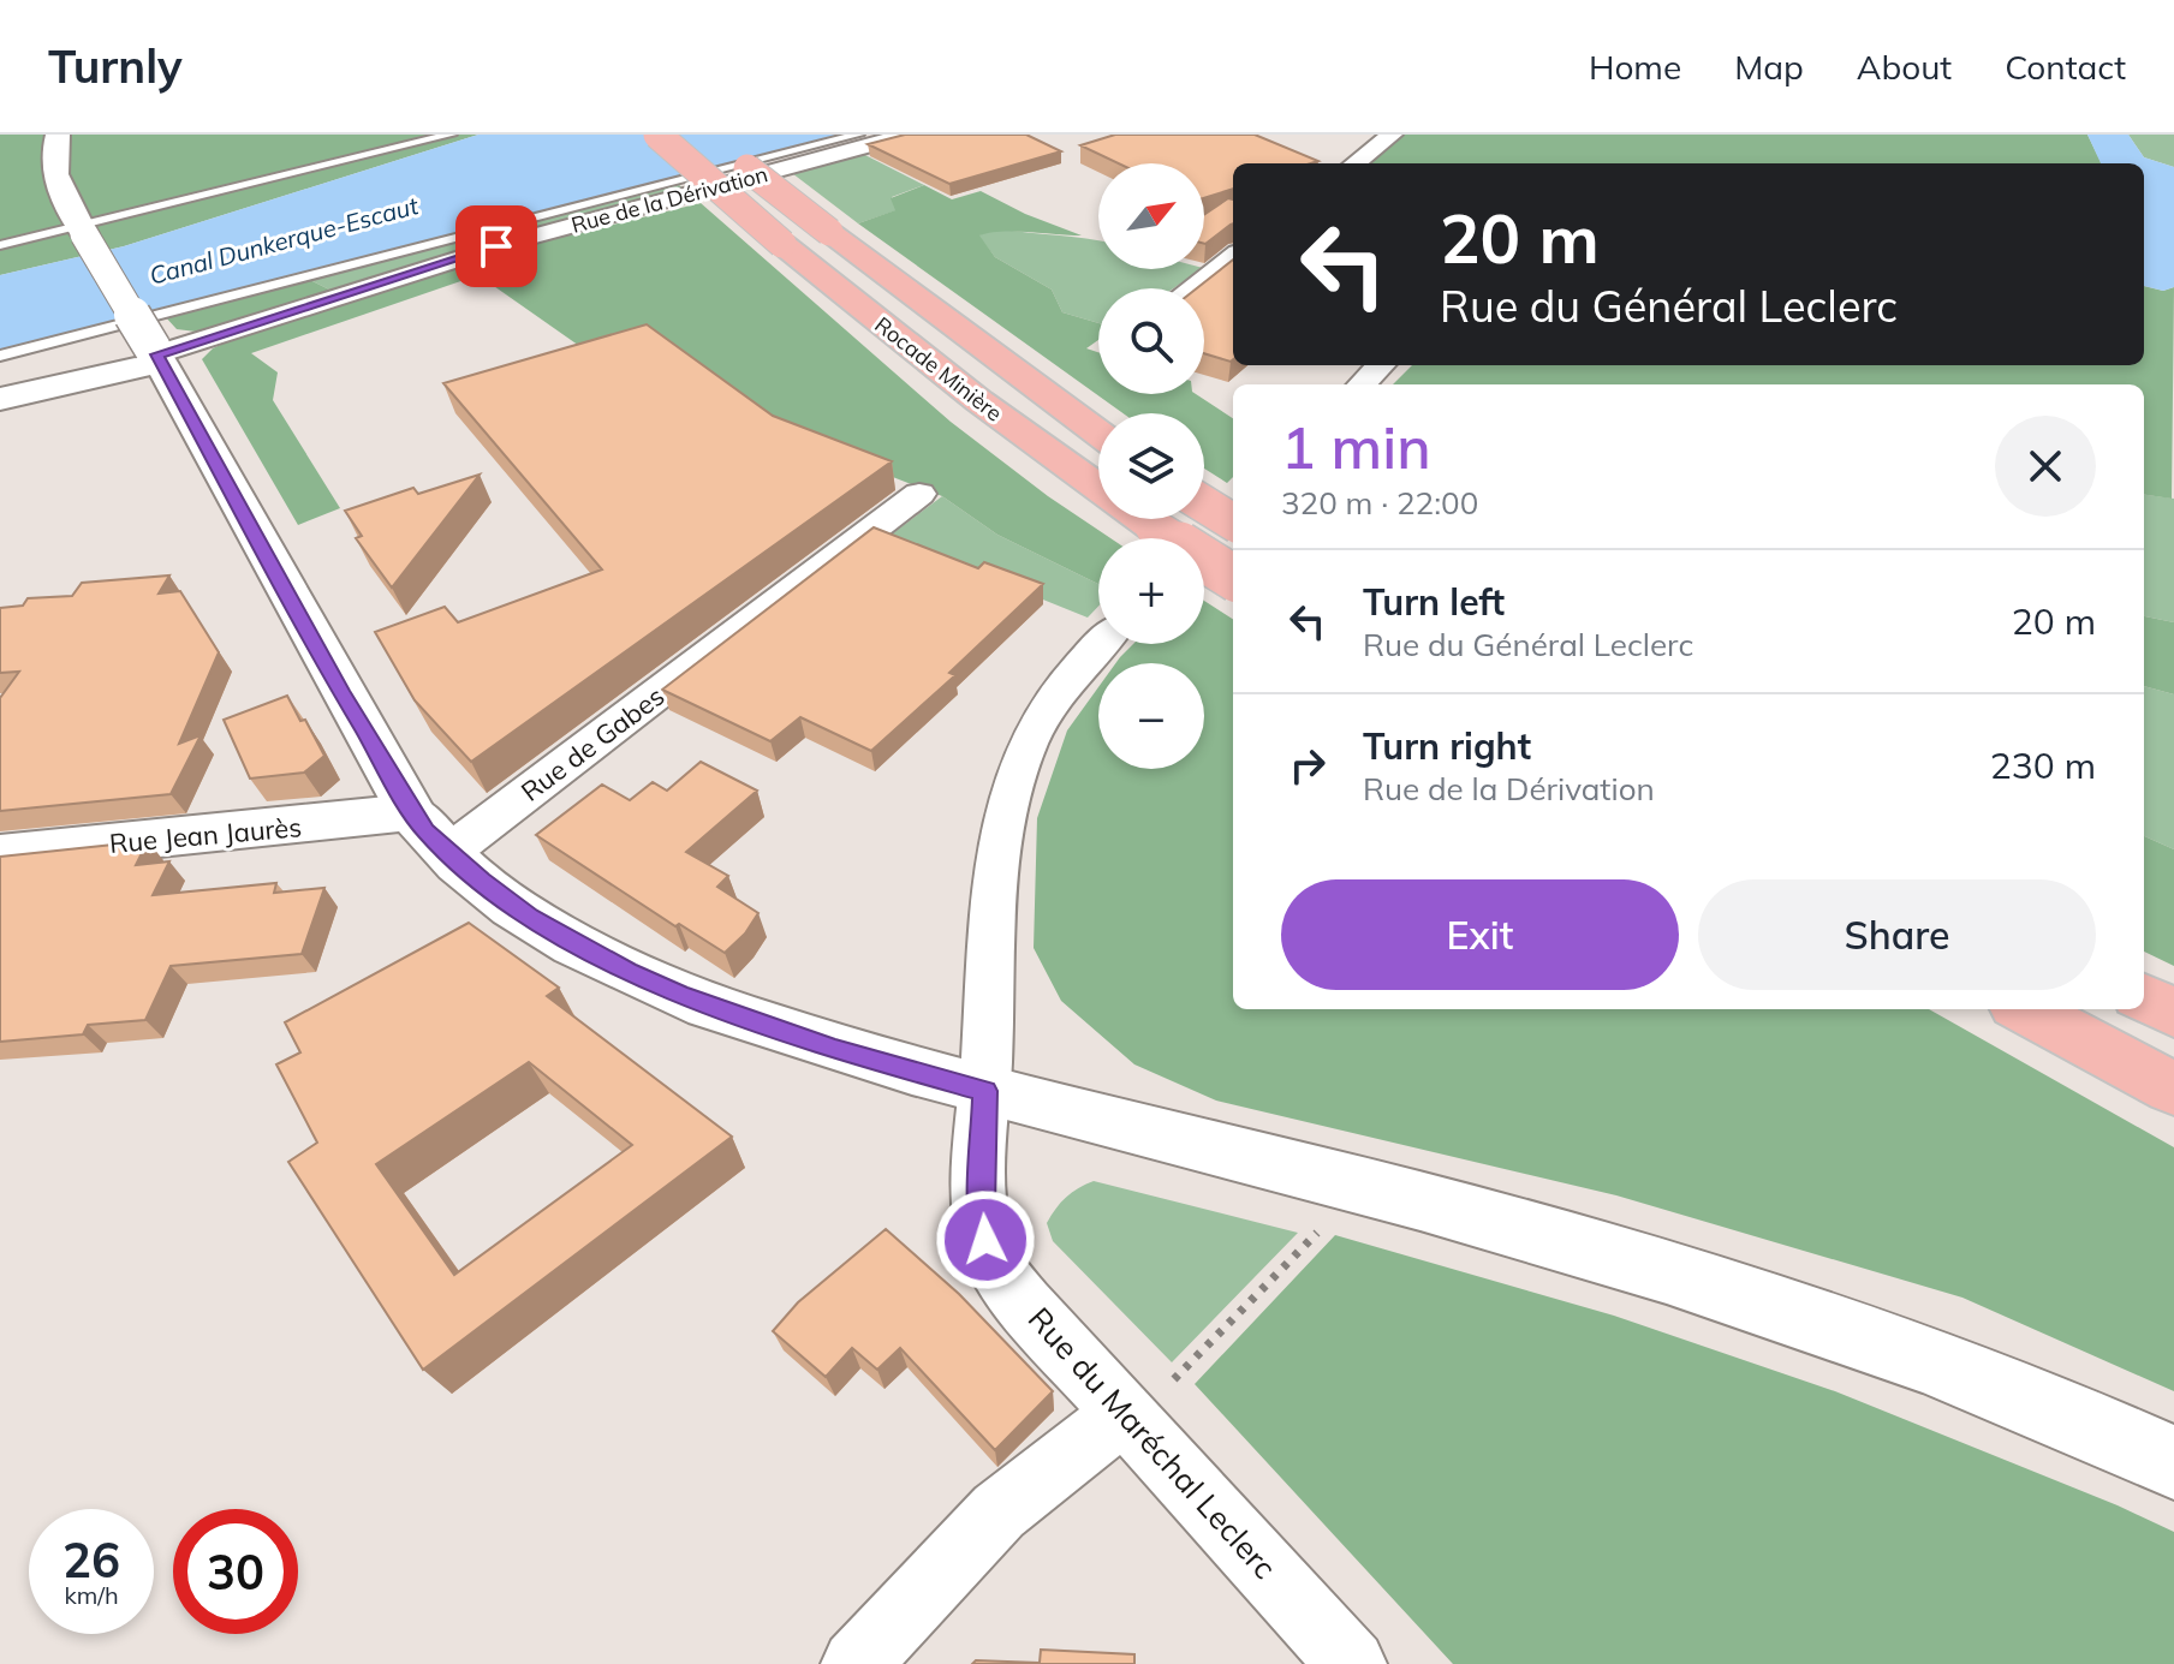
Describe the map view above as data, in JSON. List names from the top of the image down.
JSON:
{
  "streets": {
    "highway": ["Rocade Minière"],
    "street": [
      "Rue de la Dérivation",
      "Rue de Gabes",
      "Rue Jean Jaurès",
      "Rue du Maréchal Leclerc"
    ]
  },
  "water": ["Canal Dunkerque-Escaut"],
  "north": "top right",
  "page": {
    "header": "Turnly",
    "nav": [
      "Home",
      "Map",
      "About",
      "Contact"
    ],
    "map_buttons": ["+", "−"],
    "turn": ["20 m", "Rue du Général Leclerc"],
    "heading": ["1 min", "320 m · 22:00"],
    "list": [
      {
        "name": "Turn left",
        "note": "Rue du Général Leclerc",
        "value": "20 m"
      },
      {
        "name": "Turn right",
        "note": "Rue de la Dérivation",
        "value": "230 m"
      }
    ],
    "buttons": ["Exit", "Share"],
    "speed": "26 km/h",
    "limit": "30"
  }
}
